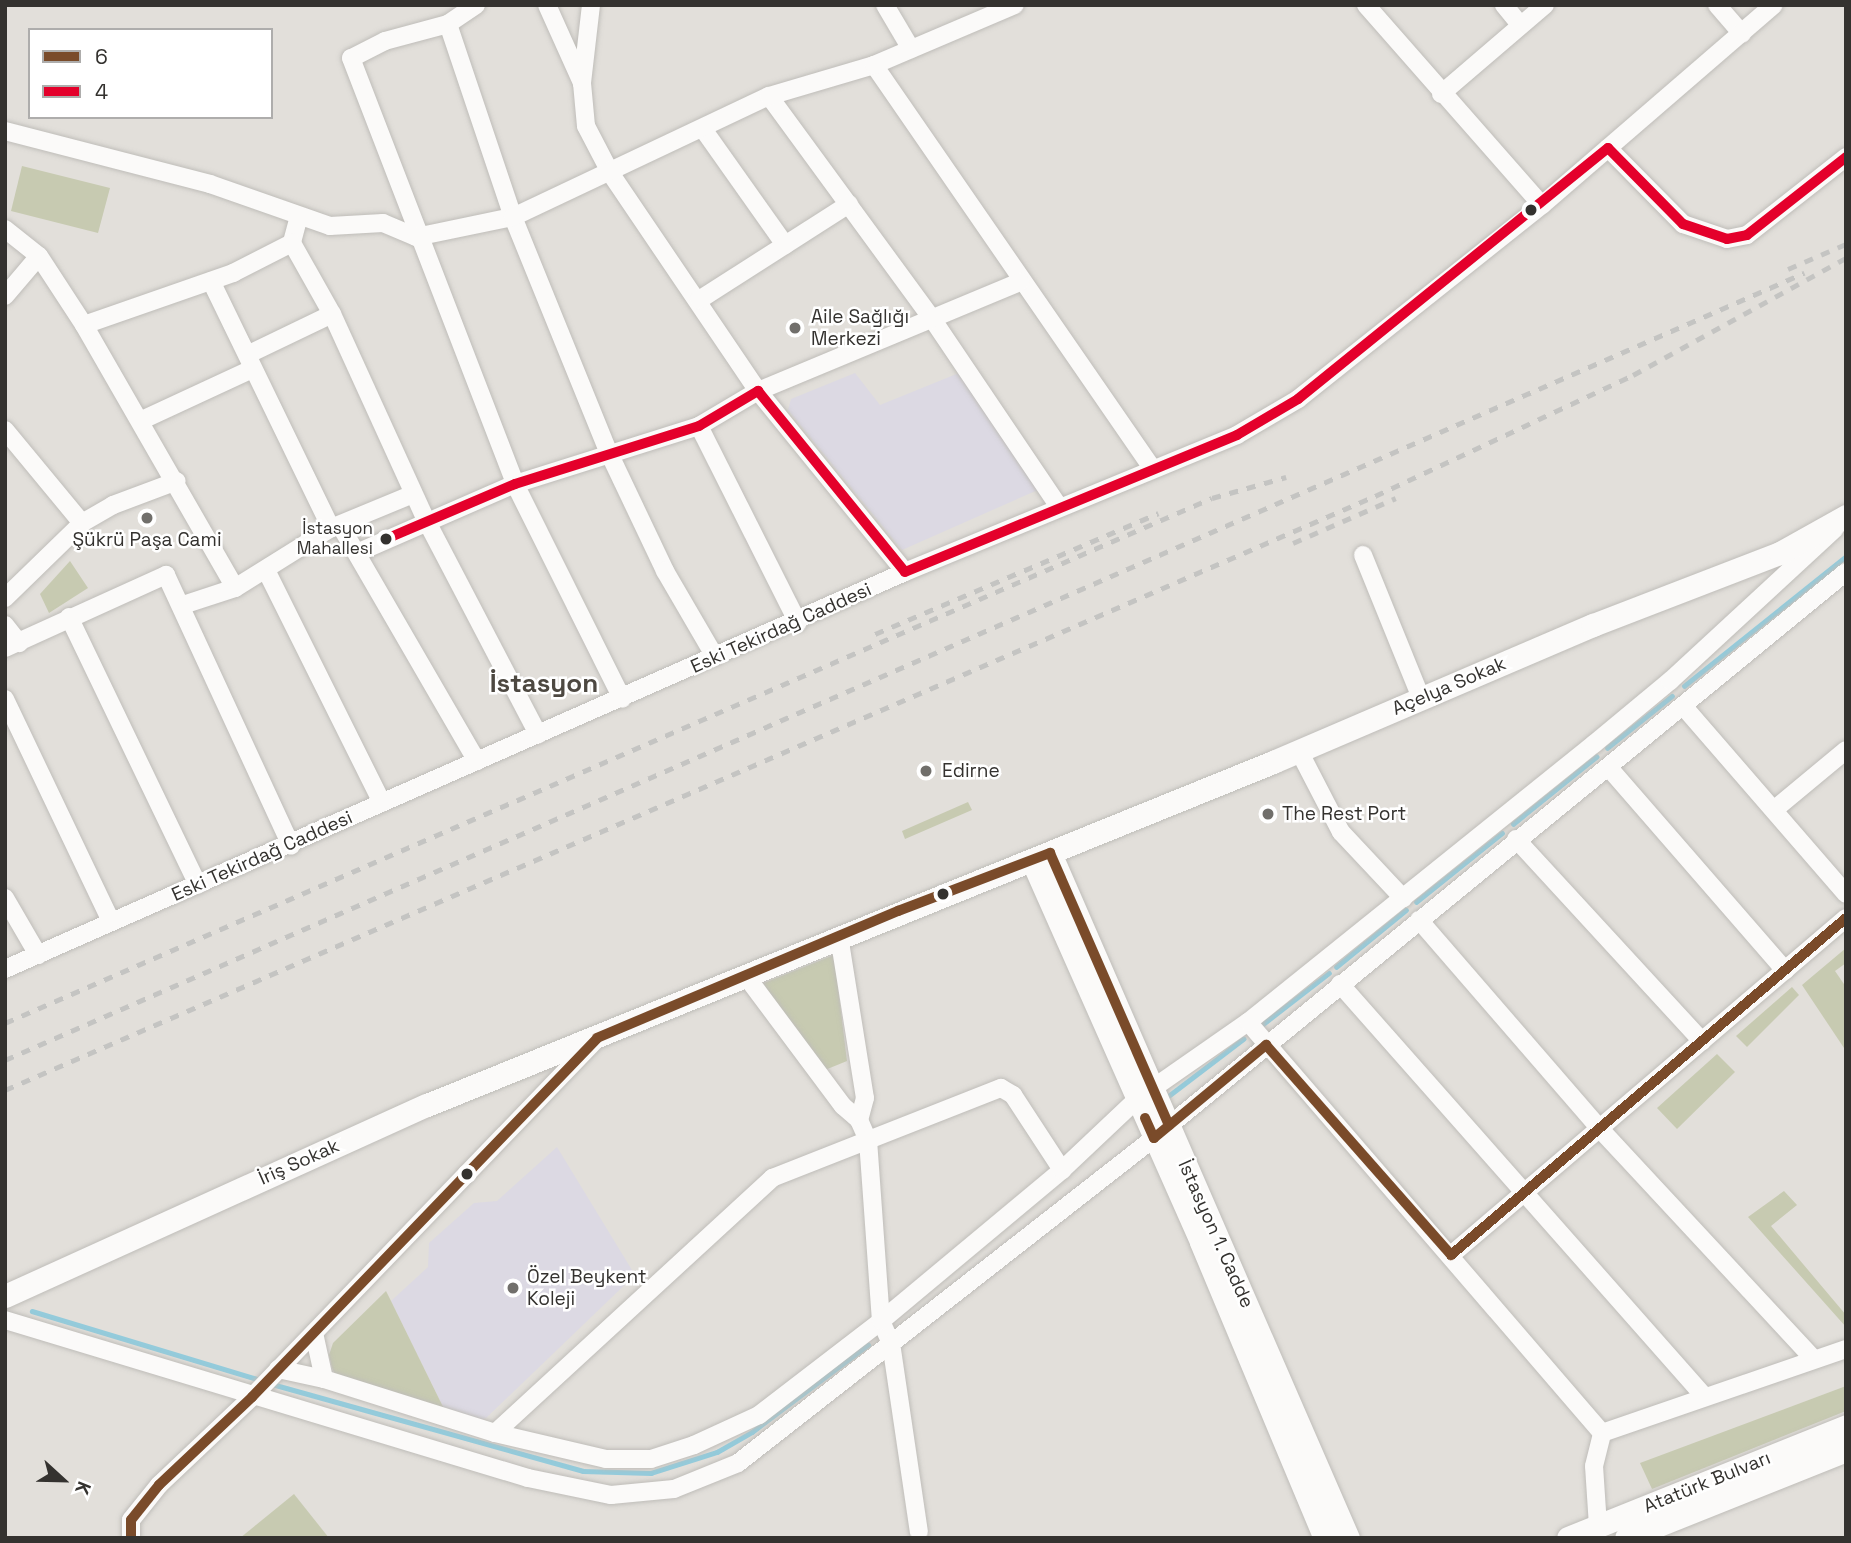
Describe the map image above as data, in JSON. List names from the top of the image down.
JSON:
{
  "streets": {
    "main road": [
      "Açelya Sokak",
      "İriş Sokak",
      "İstasyon 1. Cadde",
      "Atatürk Bulvarı"
    ],
    "street": ["Eski Tekirdağ Caddesi"]
  },
  "crossings": [
    ["Açelya Sokak", "İriş Sokak"],
    ["Açelya Sokak", "İstasyon 1. Cadde"]
  ],
  "districts": ["İstasyon"],
  "places": [
    "Aile Sağlığı Merkezi",
    "Şükrü Paşa Cami",
    "İstasyon Mahallesi",
    "Edirne",
    "The Rest Port",
    "Özel Beykent Koleji"
  ],
  "lines": ["transit line 4", "transit line 6"],
  "legend": ["6", "4"],
  "north": "right"
}
